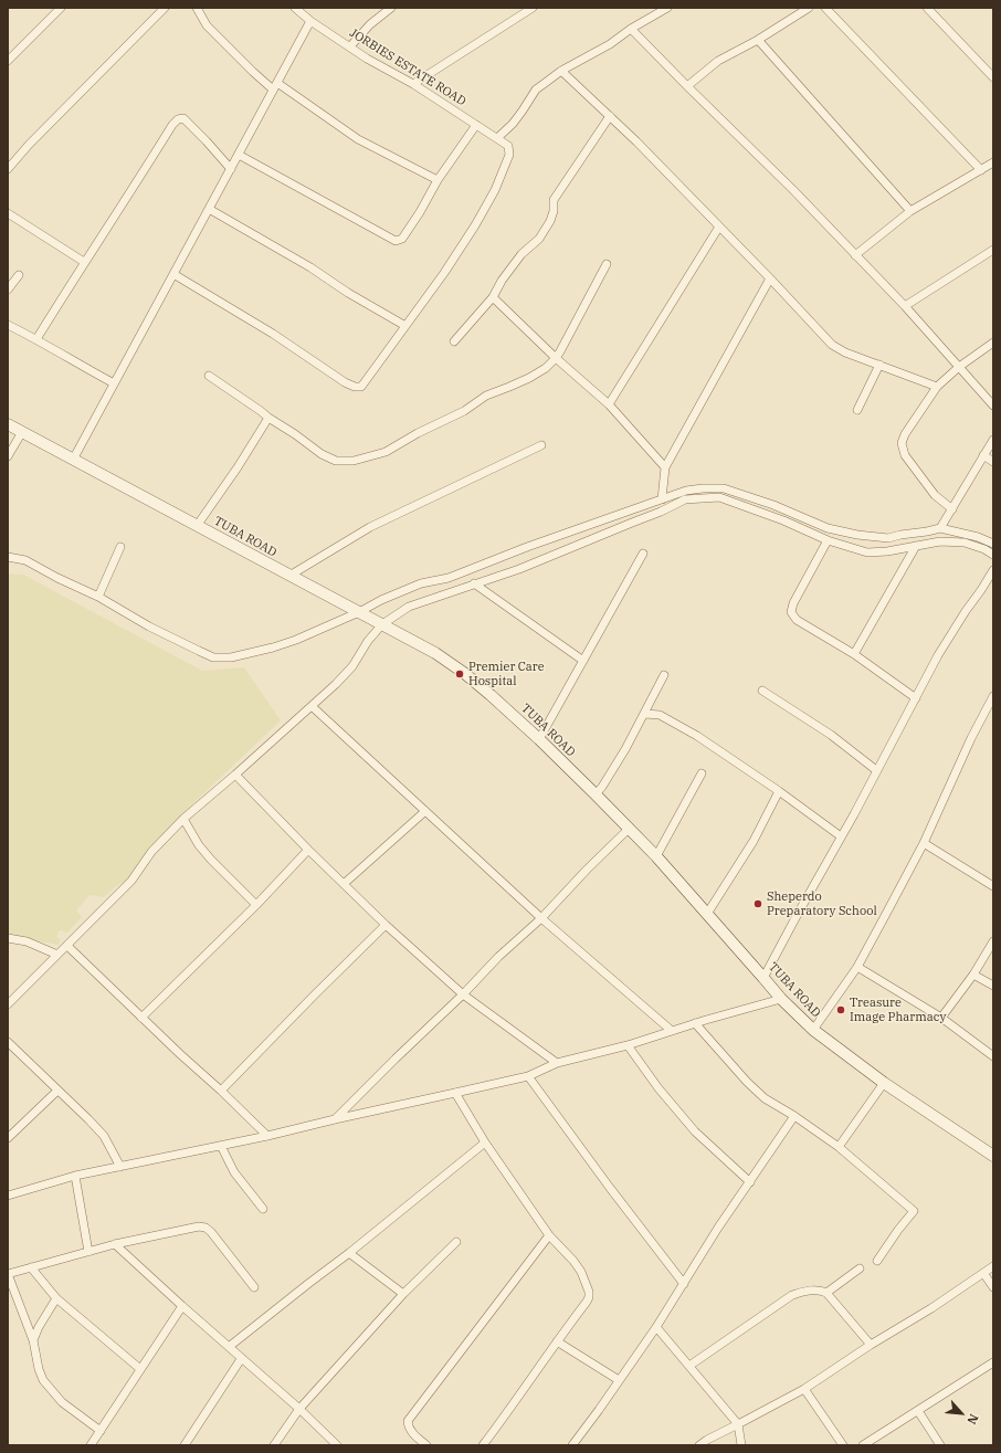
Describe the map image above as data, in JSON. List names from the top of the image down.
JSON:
{
  "streets": {
    "street": ["JORBIES ESTATE ROAD", "TUBA ROAD"]
  },
  "places": ["Premier Care Hospital", "Sheperdo Preparatory School", "Treasure Image Pharmacy"],
  "north": "bottom right"
}
